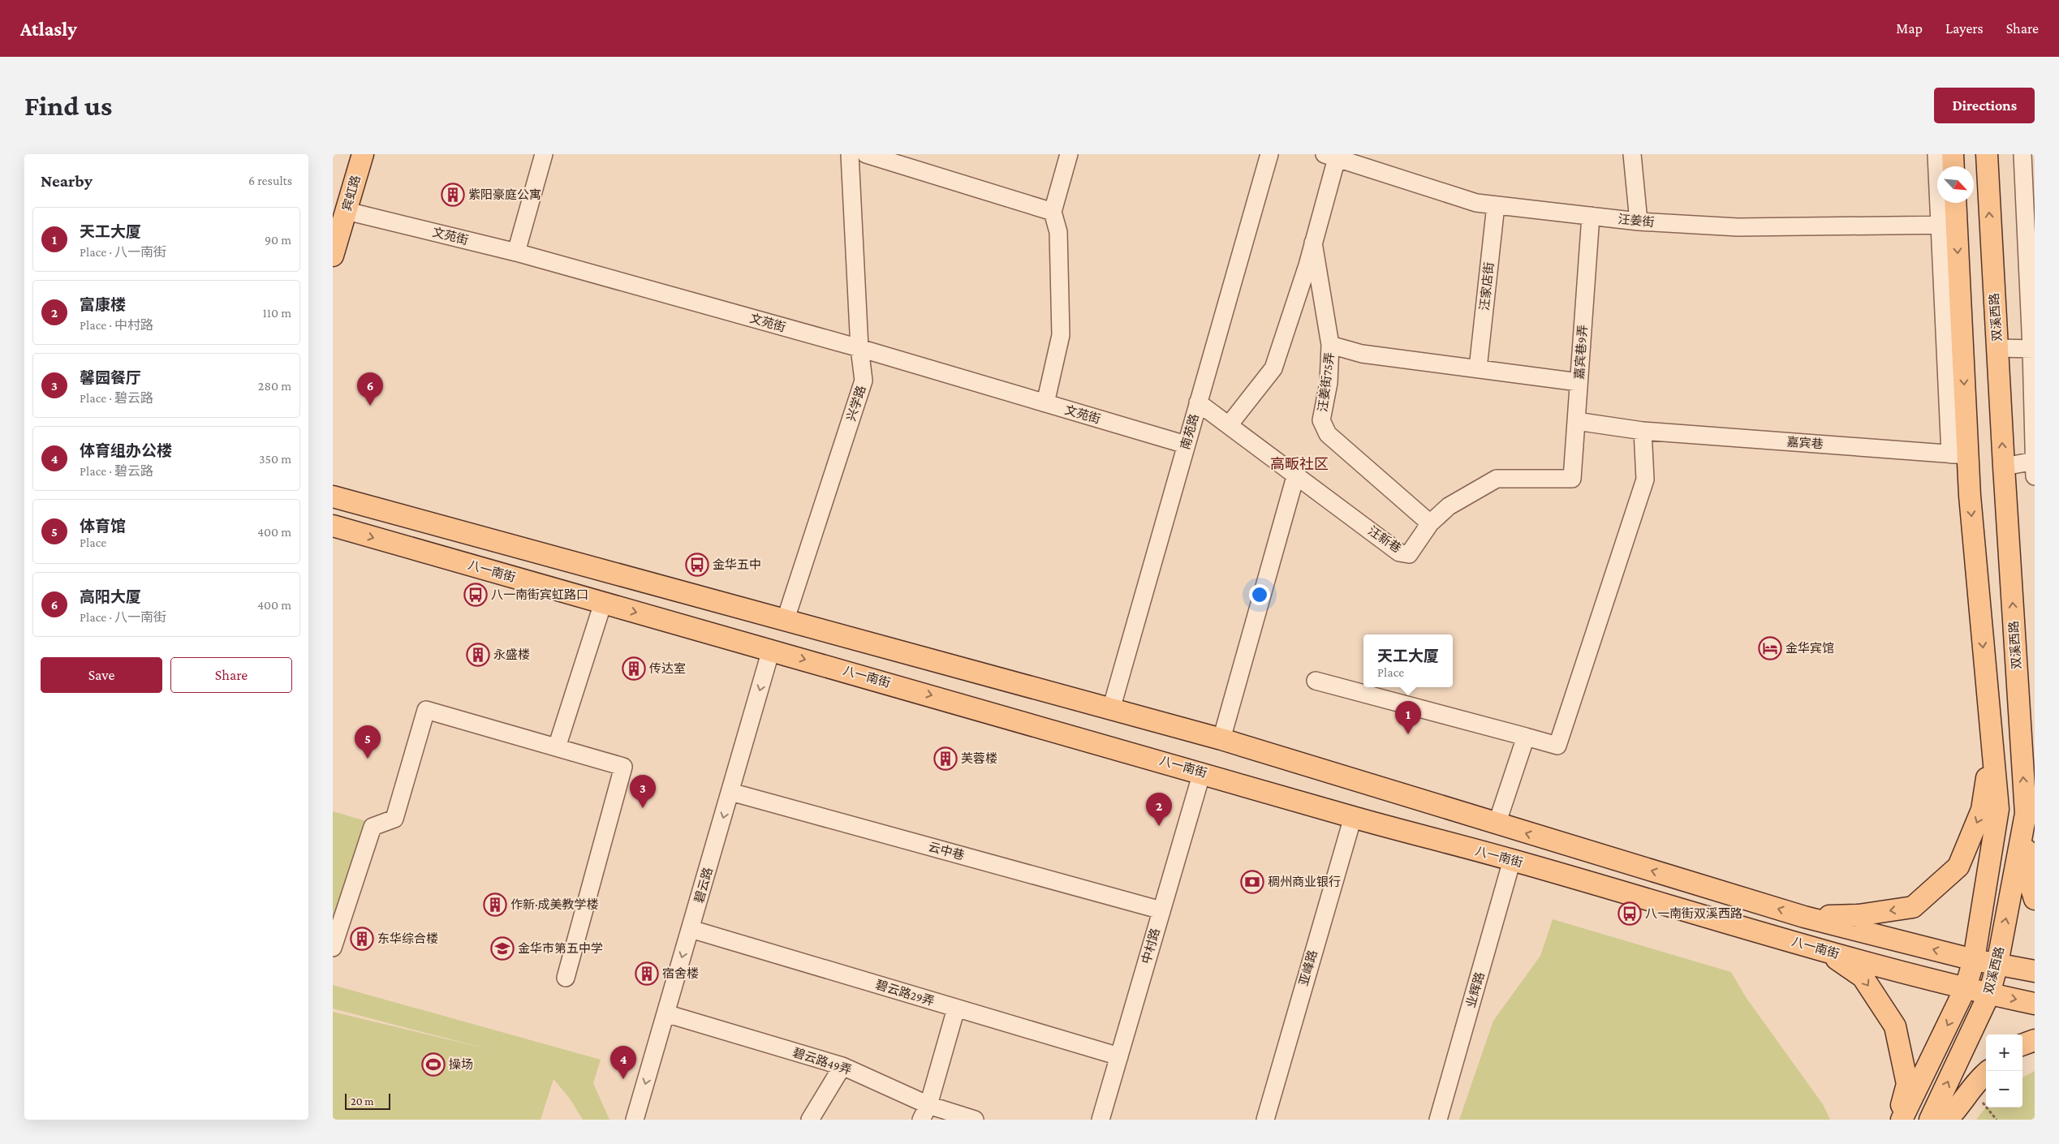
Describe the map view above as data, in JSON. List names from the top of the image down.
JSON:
{
  "streets": {
    "main road": ["宾虹路", "双溪西路", "八一南街"],
    "street": [
      "汪姜街",
      "文苑街",
      "汪家店街",
      "嘉宾巷9弄",
      "汪姜街75弄",
      "兴学路",
      "南苑路",
      "嘉宾巷",
      "汪新巷",
      "云中巷",
      "碧云路",
      "中村路",
      "亚峰路",
      "业辉路",
      "碧云路29弄",
      "碧云路49弄"
    ]
  },
  "crossings": [
    ["宾虹路", "文苑街"],
    ["汪姜街", "汪家店街"],
    ["汪姜街", "双溪西路"],
    ["汪姜街", "嘉宾巷9弄"],
    ["文苑街", "兴学路"],
    ["文苑街", "南苑路"],
    ["双溪西路", "嘉宾巷"],
    ["双溪西路", "八一南街"],
    ["嘉宾巷9弄", "汪新巷"],
    ["汪姜街75弄", "汪新巷"],
    ["南苑路", "汪新巷"],
    ["八一南街", "碧云路"],
    ["八一南街", "中村路"],
    ["八一南街", "亚峰路"],
    ["八一南街", "业辉路"],
    ["云中巷", "碧云路"],
    ["云中巷", "中村路"],
    ["碧云路", "碧云路29弄"],
    ["碧云路", "碧云路49弄"],
    ["中村路", "碧云路29弄"]
  ],
  "one_way": ["碧云路"],
  "districts": ["高畈社区"],
  "places": {
    "building": [
      "紫阳豪庭公寓",
      "永盛楼",
      "传达室",
      "芙蓉楼",
      "作新·成美教学楼",
      "东华综合楼",
      "宿舍楼"
    ],
    "bus stop": ["金华五中", "八一南街宾虹路口", "八一南街双溪西路"],
    "hotel": ["金华宾馆"],
    "bank": ["稠州商业银行"],
    "school or university": ["金华市第五中学"],
    "sports": ["操场"]
  },
  "scale_bar": "20 m",
  "north": "bottom right",
  "page": {
    "header": "Atlasly",
    "nav": ["Map", "Layers", "Share"],
    "buttons": [
      "Directions",
      ["Save", "Share"]
    ],
    "title": "Find us",
    "heading": ["Nearby", "6 results"],
    "list": [
      {
        "mark": "1",
        "name": "天工大厦",
        "note": "Place · 八一南街",
        "value": "90 m"
      },
      {
        "mark": "2",
        "name": "富康楼",
        "note": "Place · 中村路",
        "value": "110 m"
      },
      {
        "mark": "3",
        "name": "馨园餐厅",
        "note": "Place · 碧云路",
        "value": "280 m"
      },
      {
        "mark": "4",
        "name": "体育组办公楼",
        "note": "Place · 碧云路",
        "value": "350 m"
      },
      {
        "mark": "5",
        "name": "体育馆",
        "note": "Place",
        "value": "400 m"
      },
      {
        "mark": "6",
        "name": "高阳大厦",
        "note": "Place · 八一南街",
        "value": "400 m"
      }
    ],
    "pins": [
      "6",
      "1",
      "5",
      "3",
      "2",
      "4"
    ],
    "popup": ["天工大厦", "Place"],
    "map_buttons": ["+", "−"],
    "scale": "20 m"
  }
}
